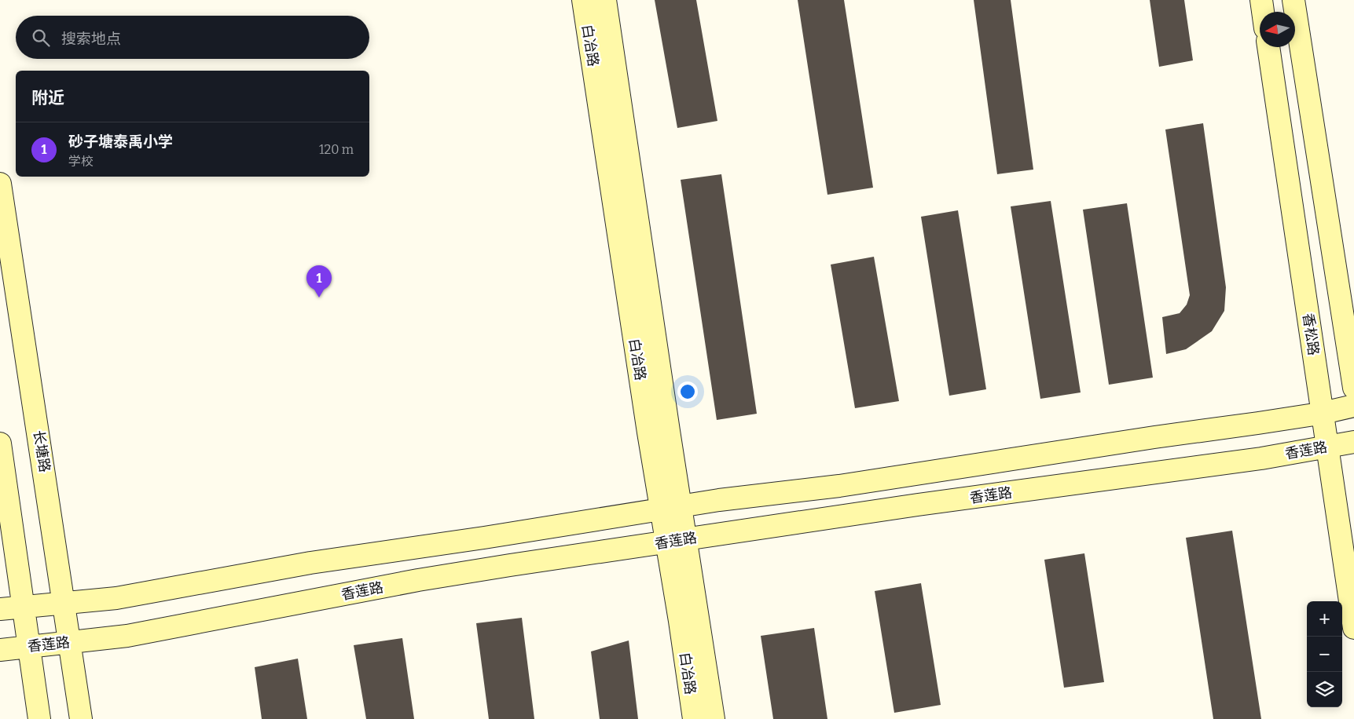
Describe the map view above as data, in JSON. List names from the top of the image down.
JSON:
{
  "streets": {
    "main road": [
      "白冶路",
      "香松路",
      "香莲路",
      "长塘路"
    ]
  },
  "crossings": [
    ["白冶路", "香莲路"],
    ["香松路", "香莲路"],
    ["香莲路", "长塘路"]
  ],
  "north": "left",
  "page": {
    "search": "搜索地点",
    "heading": "附近",
    "list": [
      {
        "mark": "1",
        "name": "砂子塘泰禹小学",
        "note": "学校",
        "value": "120 m"
      }
    ],
    "pins": "1",
    "map_buttons": ["+", "−"]
  }
}
